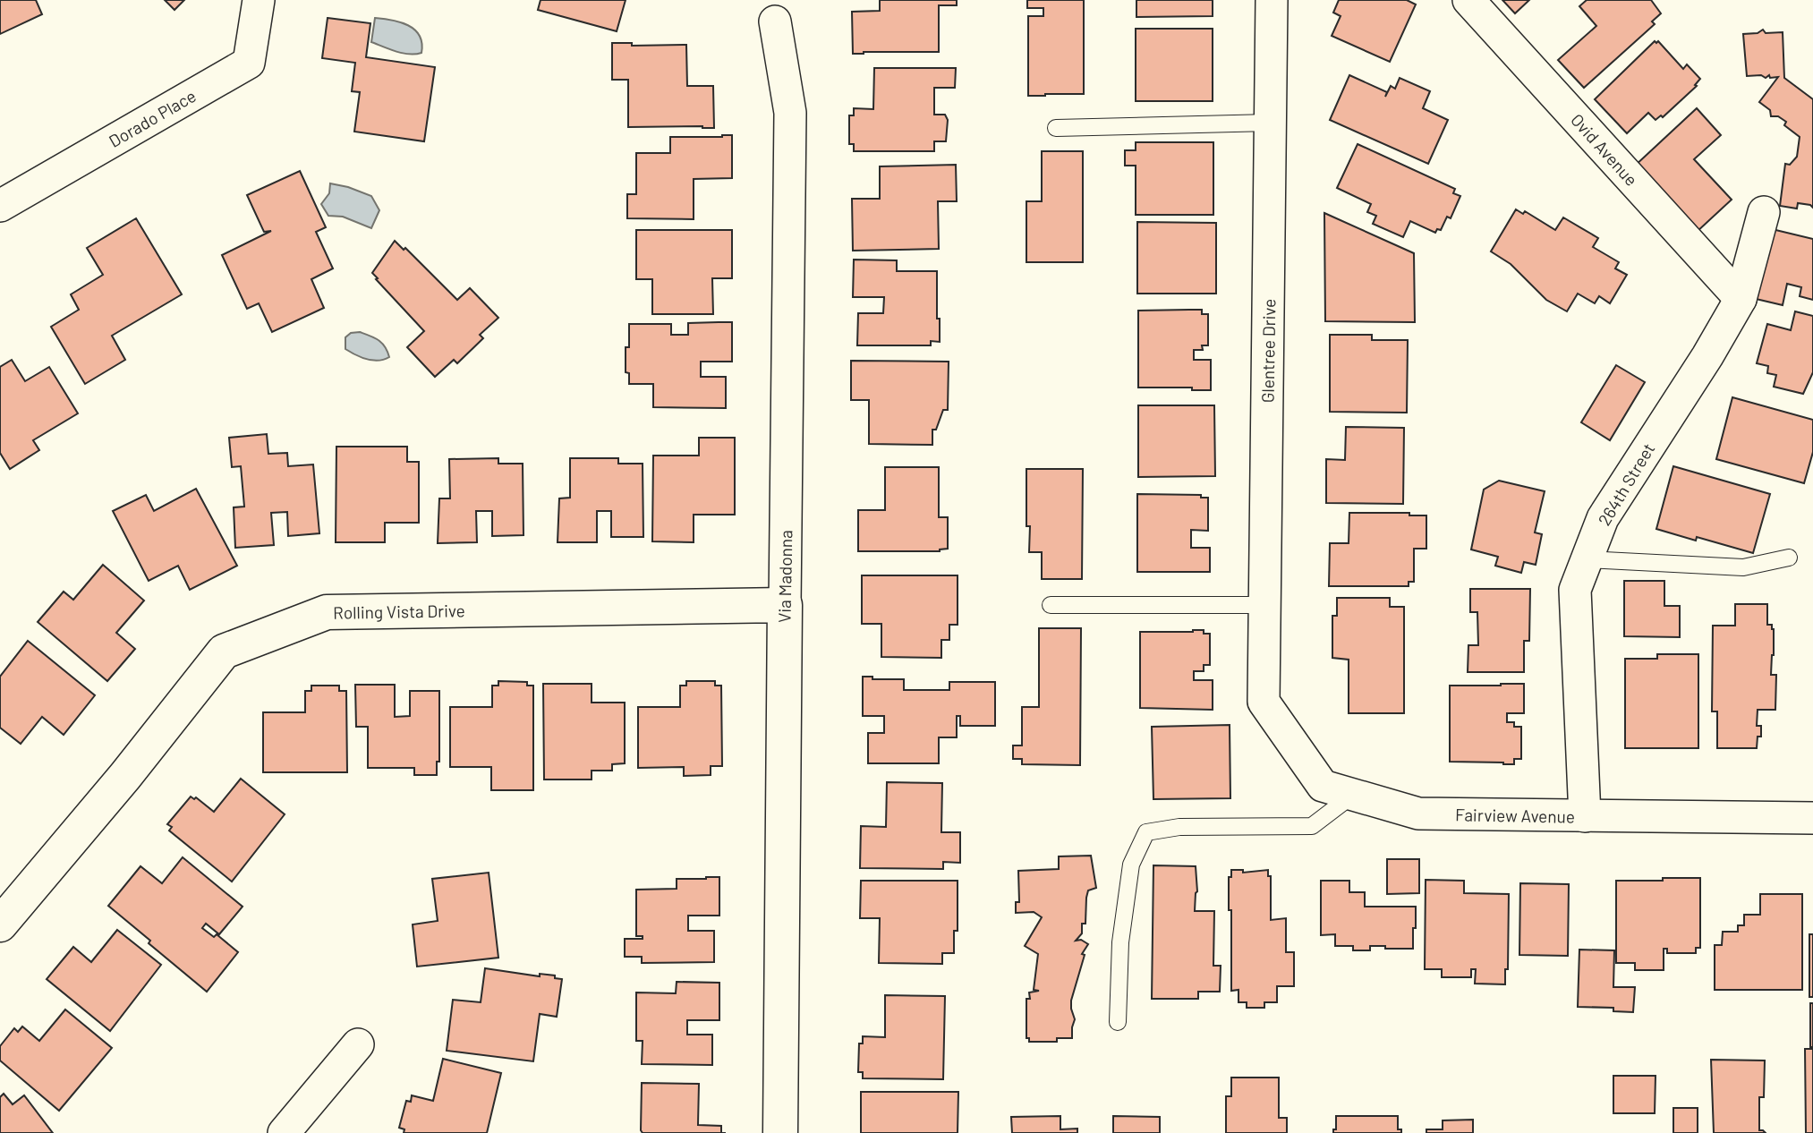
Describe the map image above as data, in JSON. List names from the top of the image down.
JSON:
{
  "streets": {
    "street": [
      "Dorado Place",
      "Ovid Avenue",
      "Glentree Drive",
      "264th Street",
      "Via Madonna",
      "Rolling Vista Drive",
      "Fairview Avenue"
    ]
  },
  "crossings": [
    ["Ovid Avenue", "264th Street"],
    ["Glentree Drive", "Fairview Avenue"],
    ["264th Street", "Fairview Avenue"],
    ["Via Madonna", "Rolling Vista Drive"]
  ]
}
